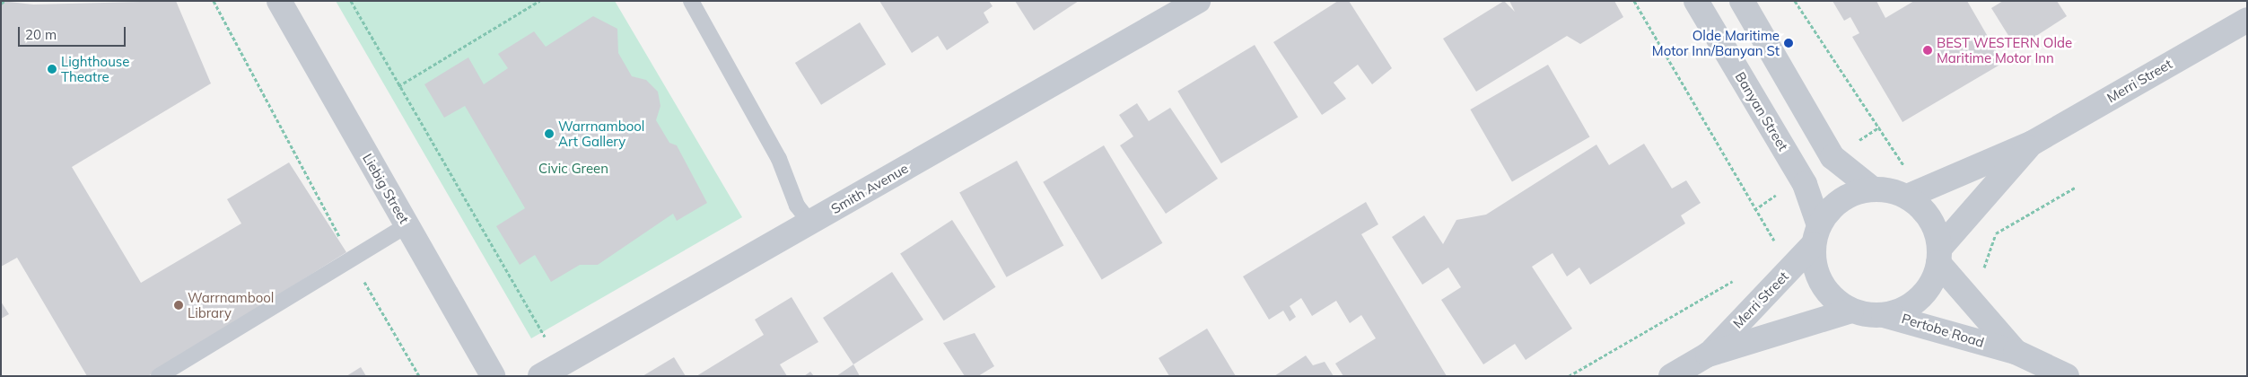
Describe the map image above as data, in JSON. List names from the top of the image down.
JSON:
{
  "streets": {
    "street": [
      "Merri Street",
      "Banyan Street",
      "Liebig Street",
      "Smith Avenue",
      "Pertobe Road"
    ]
  },
  "crossings": [
    ["Merri Street", "Banyan Street"],
    ["Merri Street", "Pertobe Road"],
    ["Banyan Street", "Pertobe Road"]
  ],
  "parks": ["Civic Green"],
  "places": [
    "Olde Maritime Motor Inn/Banyan St",
    "BEST WESTERN Olde Maritime Motor Inn",
    "Lighthouse Theatre",
    "Warrnambool Art Gallery",
    "Warrnambool Library"
  ],
  "scale_bar": "20 m"
}
